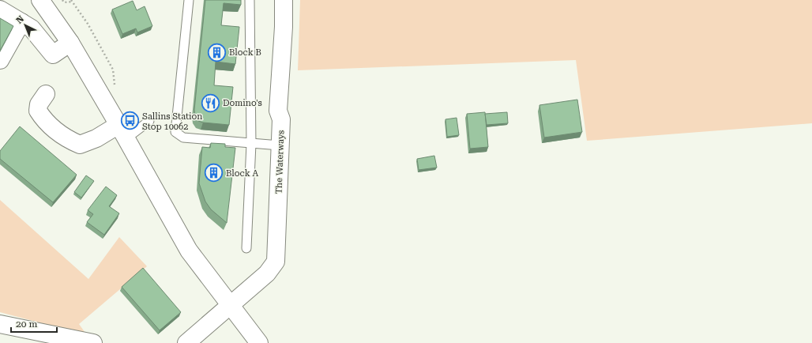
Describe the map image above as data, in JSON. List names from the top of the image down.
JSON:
{
  "streets": {
    "street": ["The Waterways"]
  },
  "places": {
    "building": ["Block B", "Block A"],
    "restaurant": ["Domino's"],
    "bus stop": ["Sallins Station Stop 10062"]
  },
  "scale_bar": "20 m",
  "north": "top left"
}
